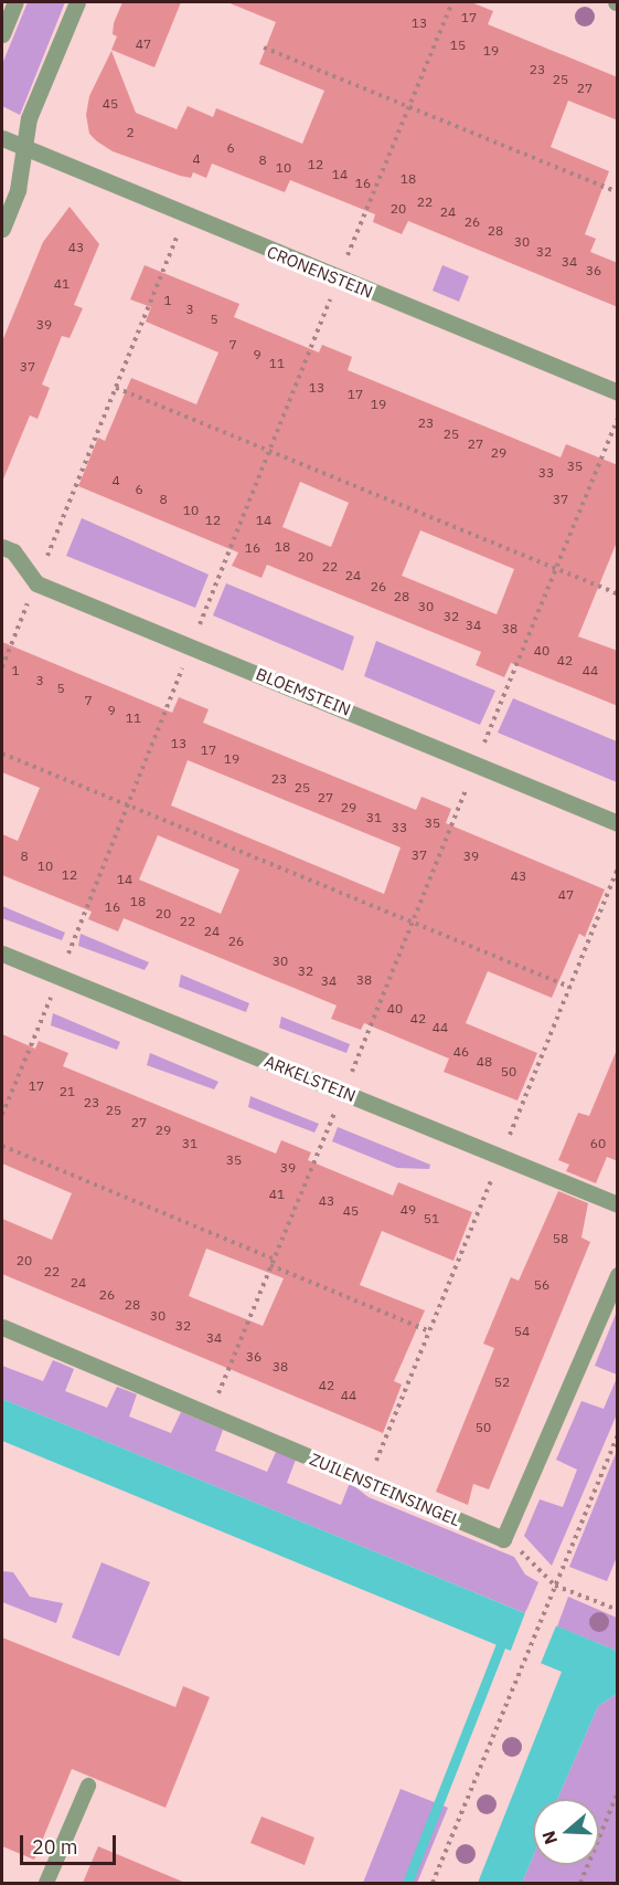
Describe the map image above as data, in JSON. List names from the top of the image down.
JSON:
{
  "streets": {
    "street": [
      "CRONENSTEIN",
      "BLOEMSTEIN",
      "ARKELSTEIN",
      "ZUILENSTEINSINGEL"
    ]
  },
  "house_numbers": [
    "17",
    "13",
    "47",
    "15",
    "19",
    "23",
    "25",
    "27",
    "45",
    "2",
    "6",
    "4",
    "8",
    "12",
    "10",
    "14",
    "18",
    "16",
    "22",
    "20",
    "24",
    "26",
    "28",
    "30",
    "43",
    "32",
    "34",
    "36",
    "41",
    "1",
    "3",
    "5",
    "39",
    "7",
    "9",
    "11",
    "37",
    "13",
    "17",
    "19",
    "23",
    "25",
    "27",
    "29",
    "35",
    "33",
    "4",
    "6",
    "8",
    "37",
    "10",
    "12",
    "14",
    "18",
    "16",
    "20",
    "22",
    "24",
    "26",
    "28",
    "30",
    "32",
    "34",
    "38",
    "40",
    "42",
    "1",
    "44",
    "3",
    "5",
    "7",
    "9",
    "11",
    "13",
    "17",
    "19",
    "23",
    "25",
    "27",
    "29",
    "31",
    "35",
    "33",
    "37",
    "8",
    "39",
    "10",
    "12",
    "43",
    "14",
    "47",
    "18",
    "16",
    "20",
    "22",
    "24",
    "26",
    "30",
    "32",
    "38",
    "34",
    "40",
    "42",
    "44",
    "46",
    "48",
    "50",
    "17",
    "21",
    "23",
    "25",
    "27",
    "29",
    "31",
    "60",
    "35",
    "39",
    "41",
    "43",
    "49",
    "45",
    "51",
    "58",
    "20",
    "22",
    "24",
    "56",
    "26",
    "28",
    "30",
    "32",
    "54",
    "34",
    "36",
    "38",
    "52",
    "42",
    "44",
    "50"
  ],
  "scale_bar": "20 m",
  "north": "left"
}
